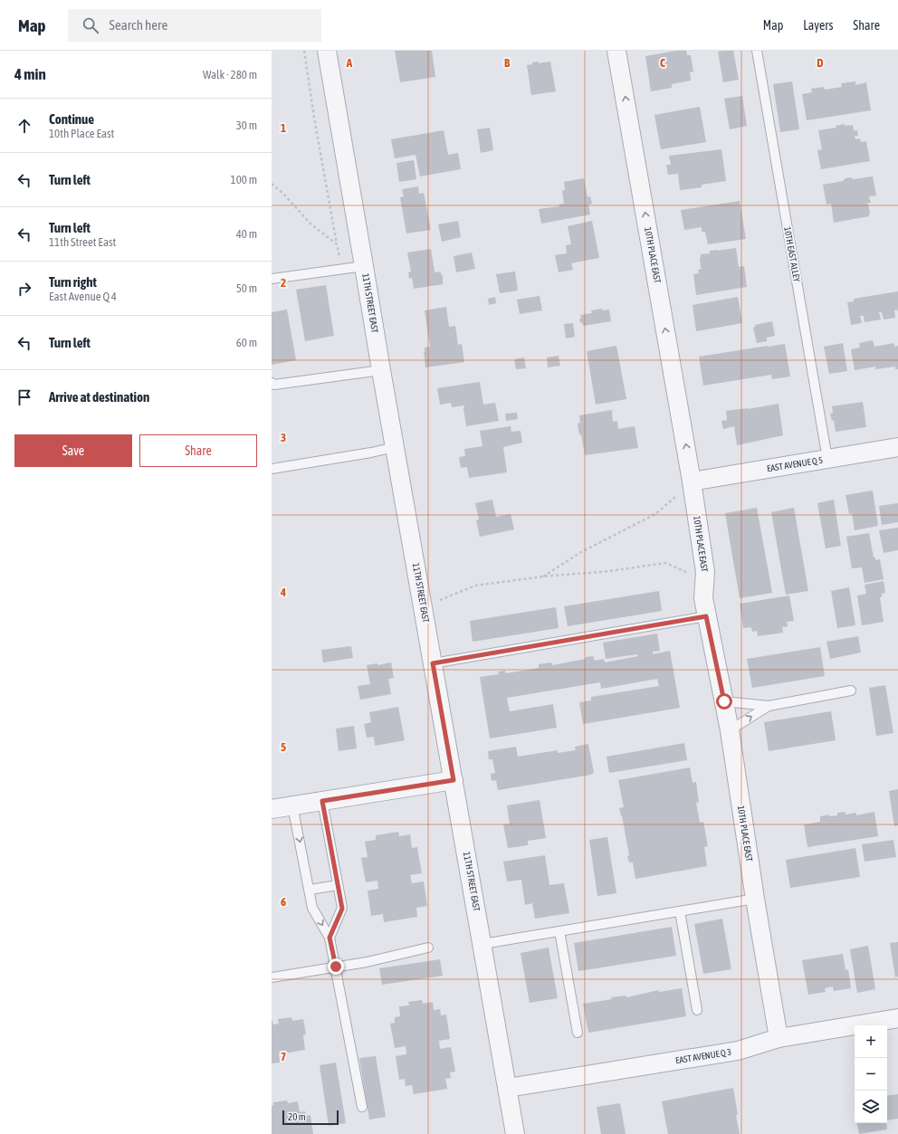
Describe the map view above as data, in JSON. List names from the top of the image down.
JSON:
{
  "streets": {
    "street": [
      "10TH PLACE EAST",
      "11TH STREET EAST",
      "EAST AVENUE Q 5",
      "EAST AVENUE Q 3"
    ],
    "lane": ["10TH EAST ALLEY"]
  },
  "crossings": [
    ["10TH EAST ALLEY", "EAST AVENUE Q 5"],
    ["10TH PLACE EAST", "EAST AVENUE Q 5"],
    ["10TH PLACE EAST", "EAST AVENUE Q 3"],
    ["11TH STREET EAST", "EAST AVENUE Q 3"]
  ],
  "one_way": ["10TH PLACE EAST"],
  "scale_bar": "20 m",
  "page": {
    "header": "Map",
    "search": "Search here",
    "nav": ["Map", "Layers", "Share"],
    "heading": ["4 min", "Walk · 280 m"],
    "list": [
      ["Continue", "10th Place East", "30 m"],
      ["Turn left", "100 m"],
      ["Turn left", "11th Street East", "40 m"],
      ["Turn right", "East Avenue Q 4", "50 m"],
      ["Turn left", "60 m"],
      "Arrive at destination"
    ],
    "buttons": ["Save", "Share"],
    "map_buttons": ["+", "−"],
    "scale": "20 m"
  },
  "grid": {
    "columns": [
      "A",
      "B",
      "C",
      "D"
    ],
    "rows": [
      "1",
      "2",
      "3",
      "4",
      "5",
      "6",
      "7"
    ]
  }
}
